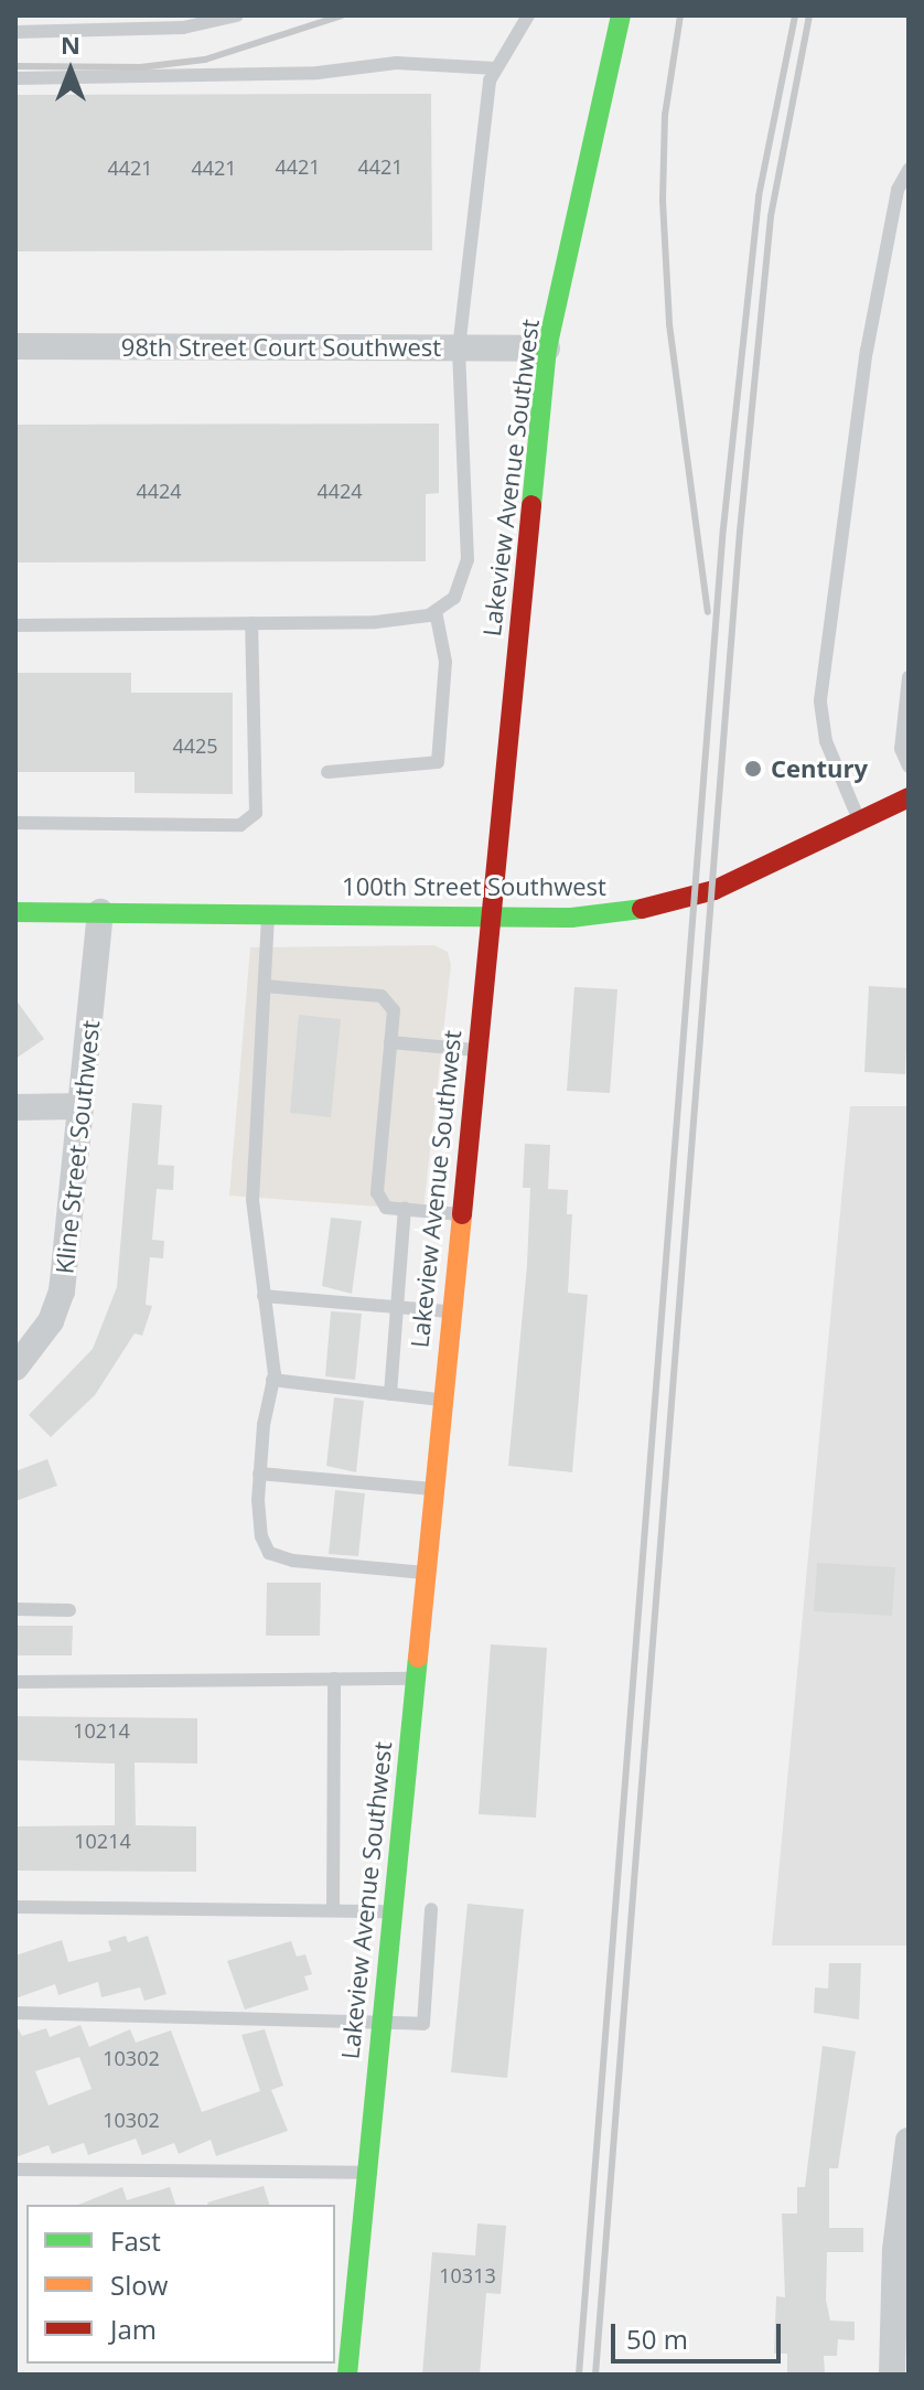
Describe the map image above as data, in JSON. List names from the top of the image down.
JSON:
{
  "streets": {
    "street": [
      "98th Street Court Southwest",
      "Lakeview Avenue Southwest",
      "100th Street Southwest",
      "Kline Street Southwest"
    ]
  },
  "crossings": [
    ["98th Street Court Southwest", "Lakeview Avenue Southwest"],
    ["Lakeview Avenue Southwest", "100th Street Southwest"],
    ["100th Street Southwest", "Kline Street Southwest"]
  ],
  "places": ["Century"],
  "house_numbers": [
    "4421",
    "4421",
    "4421",
    "4421",
    "4424",
    "4424",
    "4425",
    "10214",
    "10214",
    "10302",
    "10302",
    "10313"
  ],
  "legend": ["Fast", "Slow", "Jam"],
  "scale_bar": "50 m",
  "north": "top"
}
